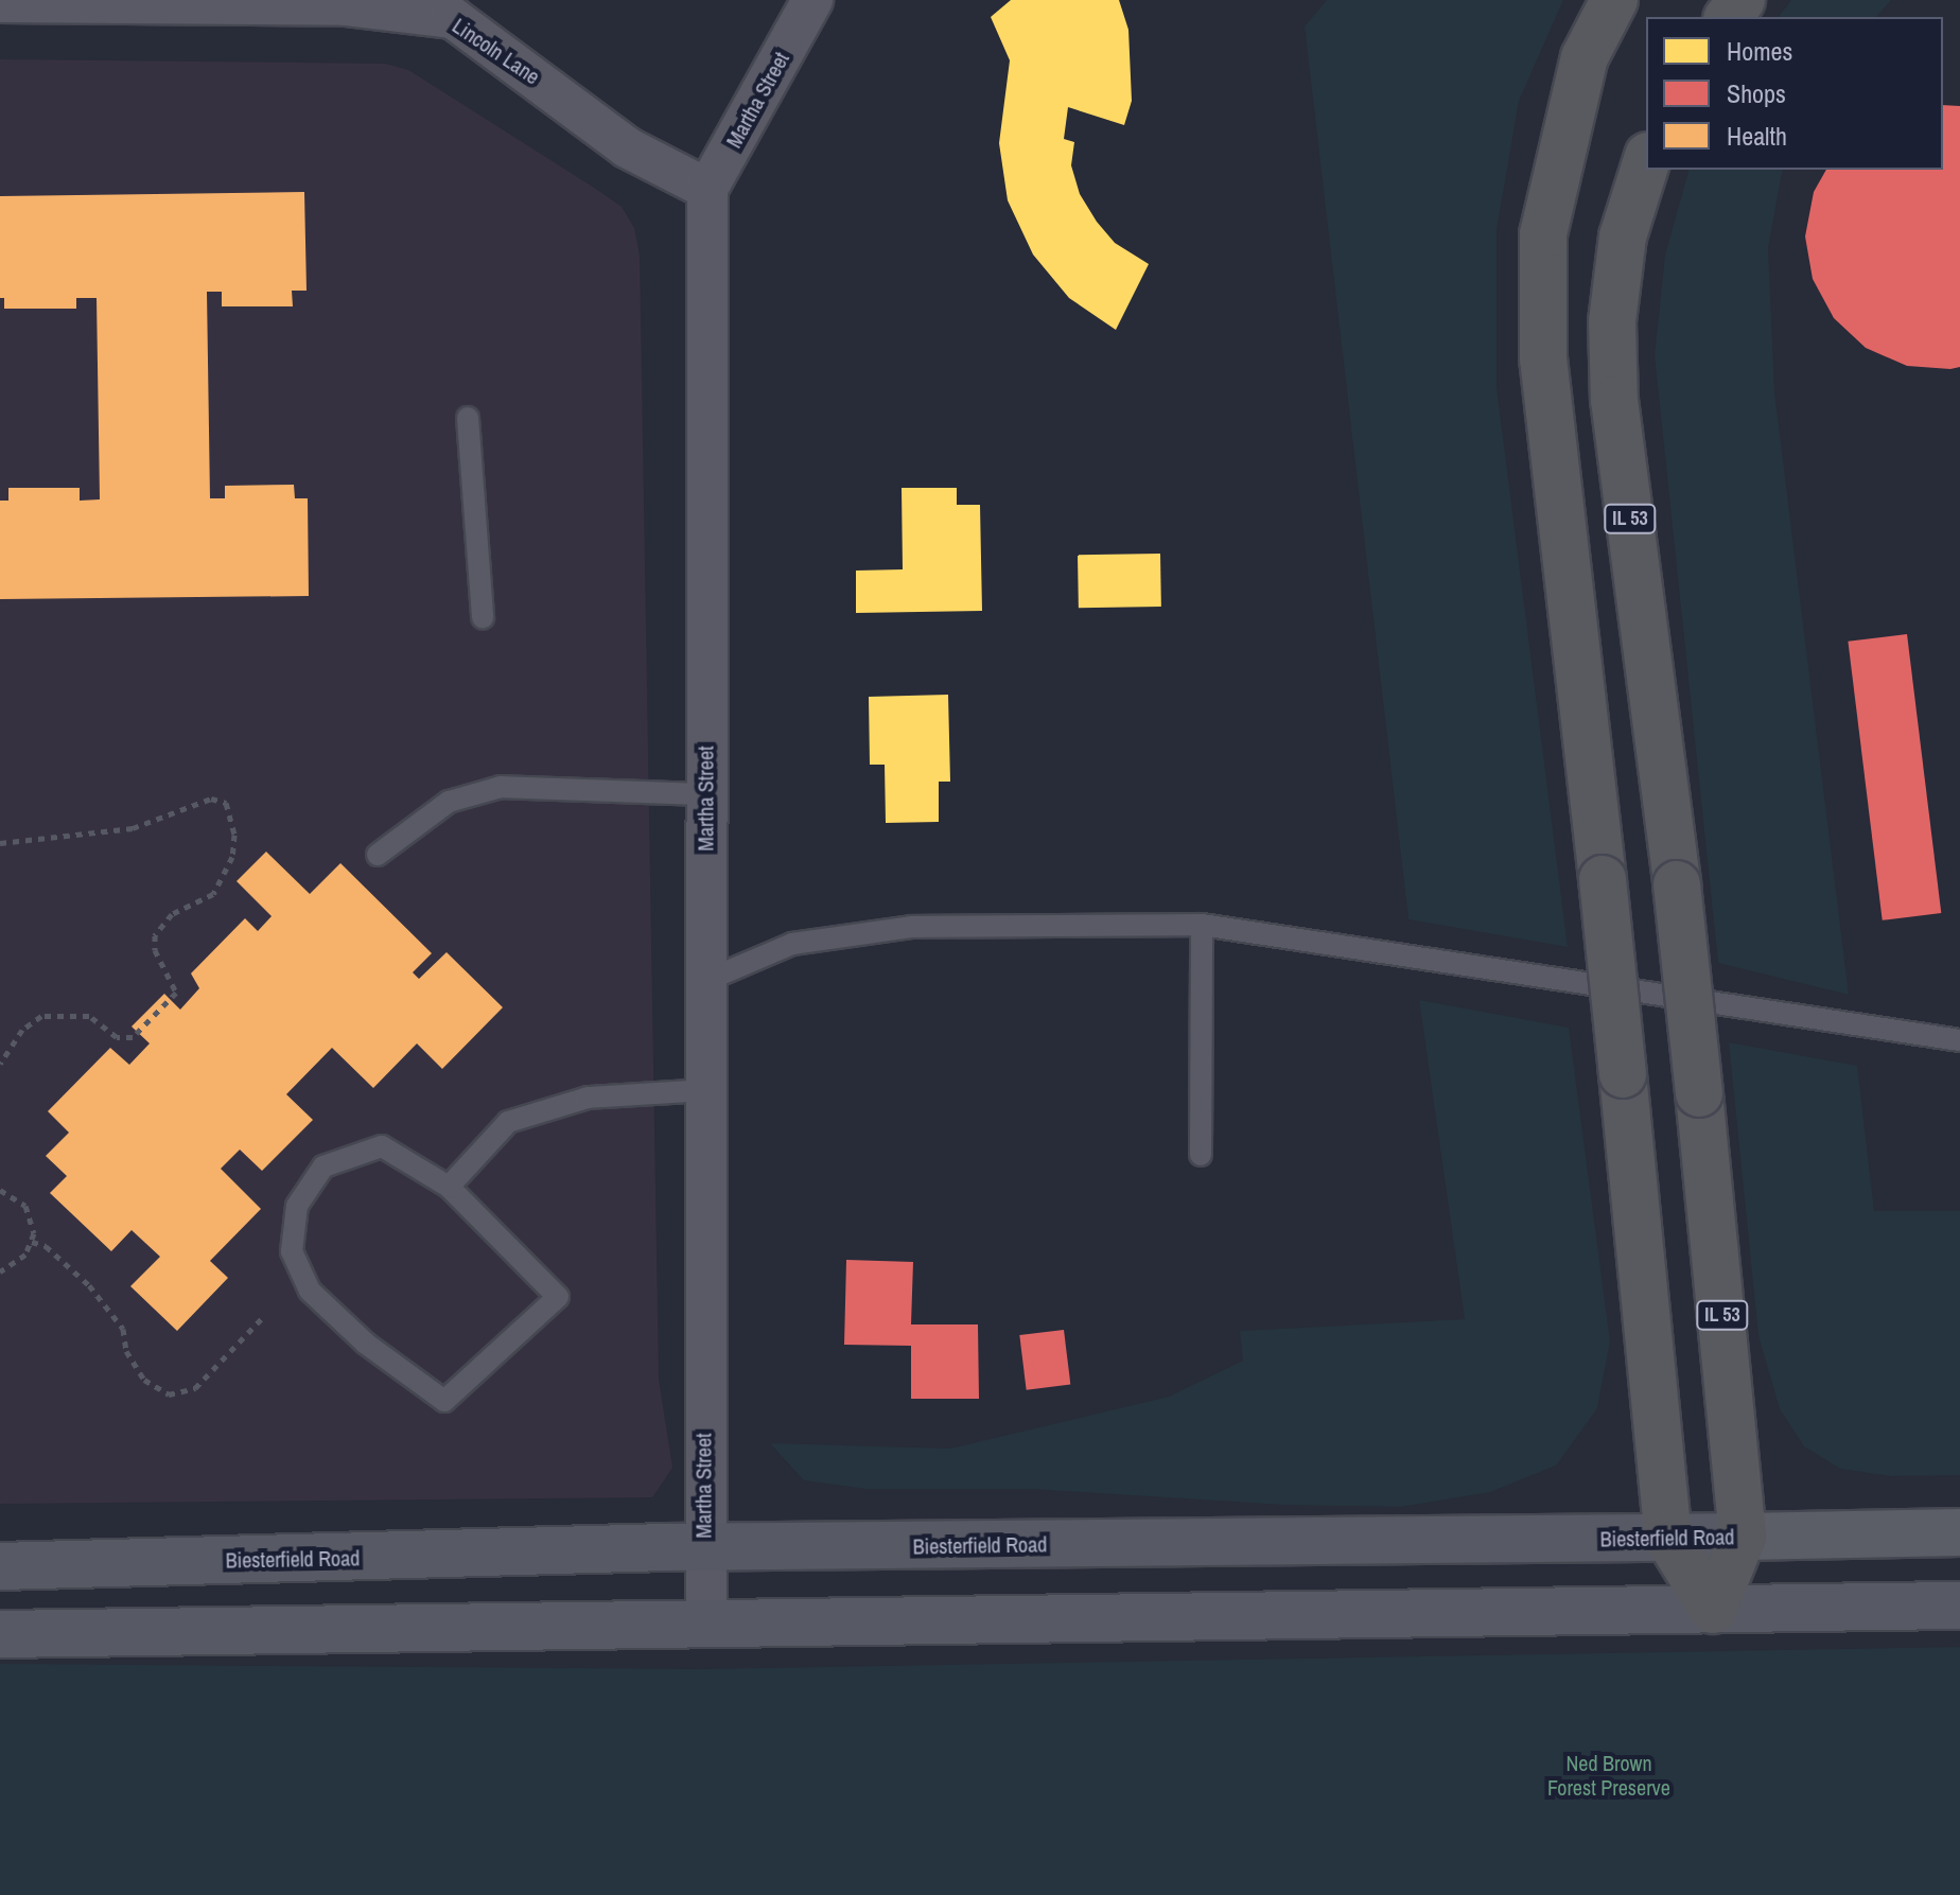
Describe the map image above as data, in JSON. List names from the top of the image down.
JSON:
{
  "streets": {
    "highway": ["IL 53"],
    "main road": ["Biesterfield Road"],
    "street": ["Lincoln Lane", "Martha Street"]
  },
  "crossings": [
    ["Lincoln Lane", "Martha Street"],
    ["Martha Street", "Biesterfield Road"],
    ["IL 53", "Biesterfield Road"]
  ],
  "parks": ["Ned Brown Forest Preserve"],
  "legend": ["Homes", "Shops", "Health"]
}
